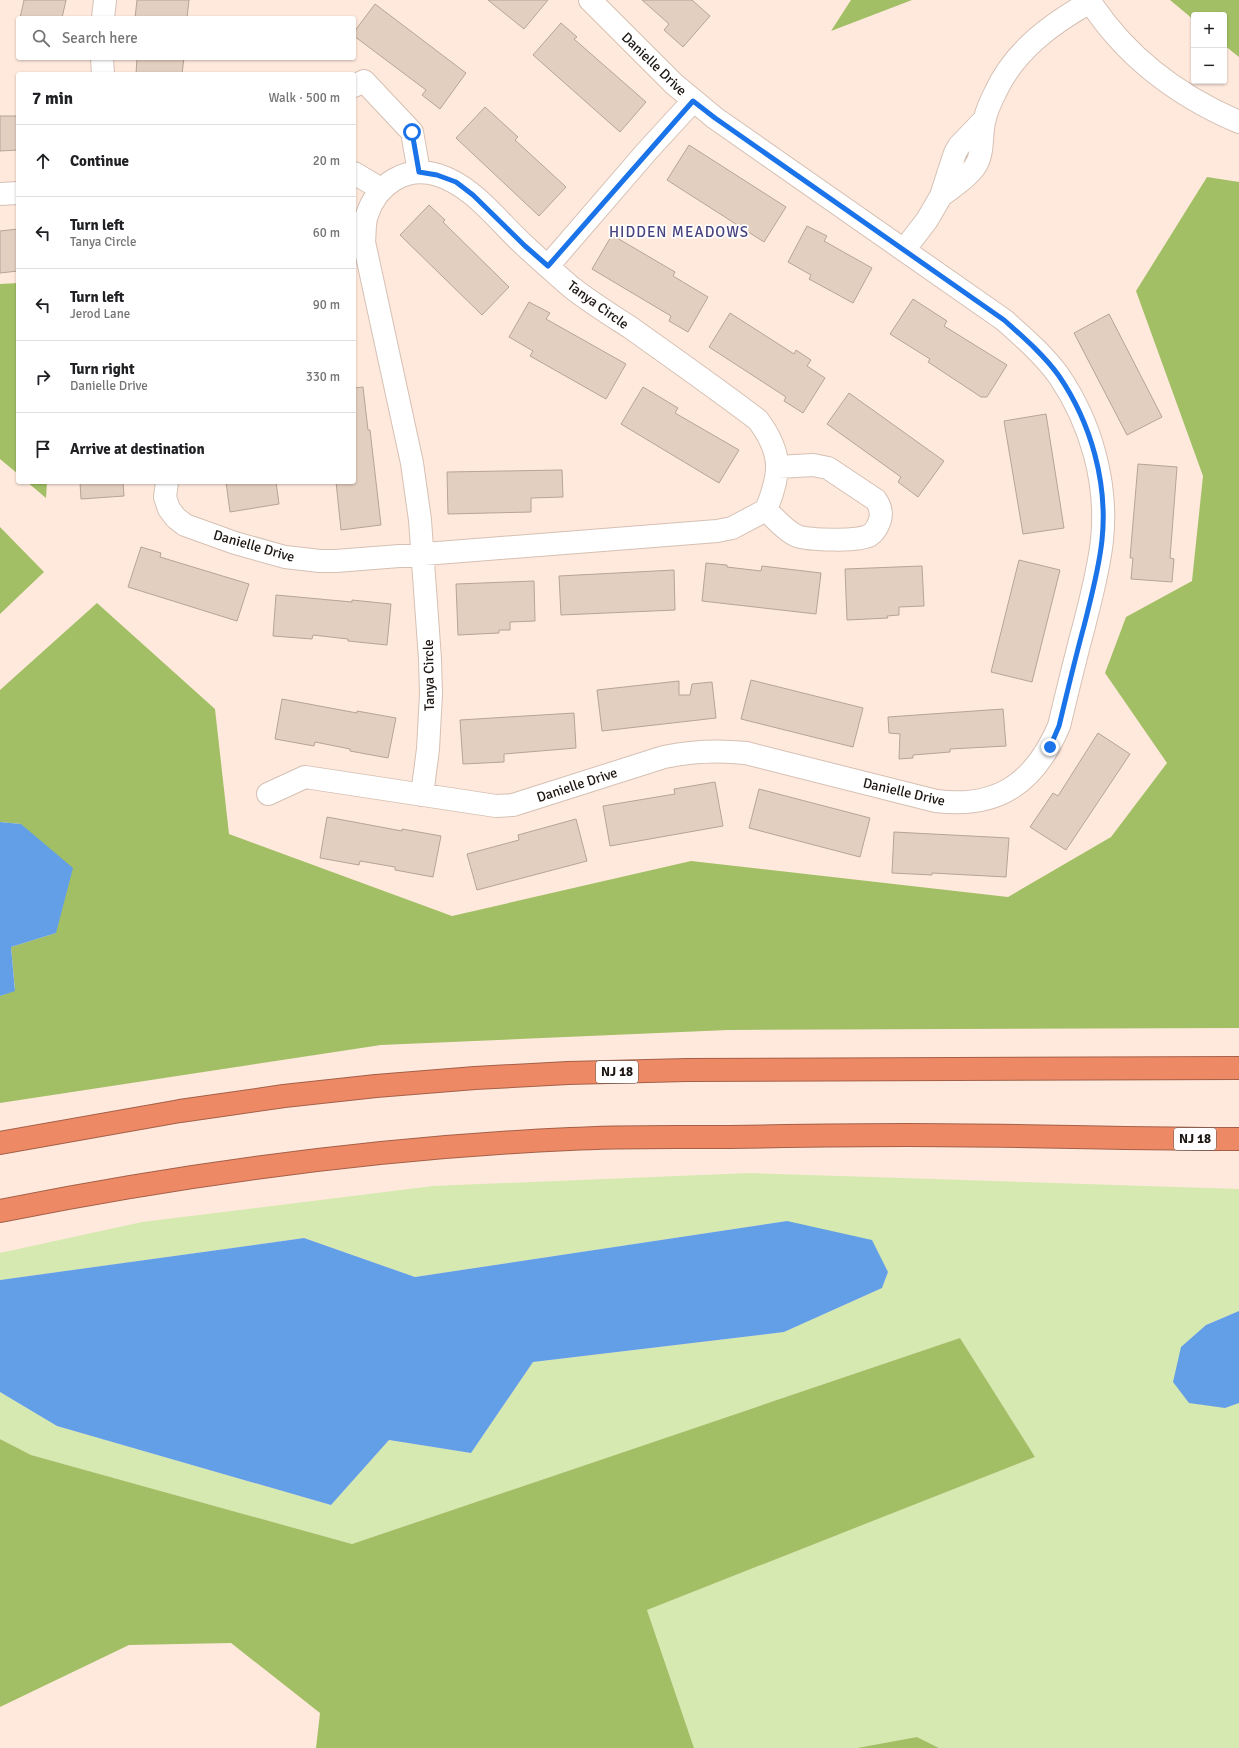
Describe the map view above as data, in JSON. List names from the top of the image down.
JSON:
{
  "streets": {
    "highway": ["NJ 18"],
    "street": ["Danielle Drive", "Tanya Circle"]
  },
  "crossings": [
    ["Danielle Drive", "Tanya Circle"]
  ],
  "districts": ["HIDDEN MEADOWS"],
  "page": {
    "map_buttons": ["+", "−"],
    "search": "Search here",
    "heading": ["7 min", "Walk · 500 m"],
    "list": [
      ["Continue", "20 m"],
      ["Turn left", "Tanya Circle", "60 m"],
      ["Turn left", "Jerod Lane", "90 m"],
      ["Turn right", "Danielle Drive", "330 m"],
      "Arrive at destination"
    ]
  }
}
